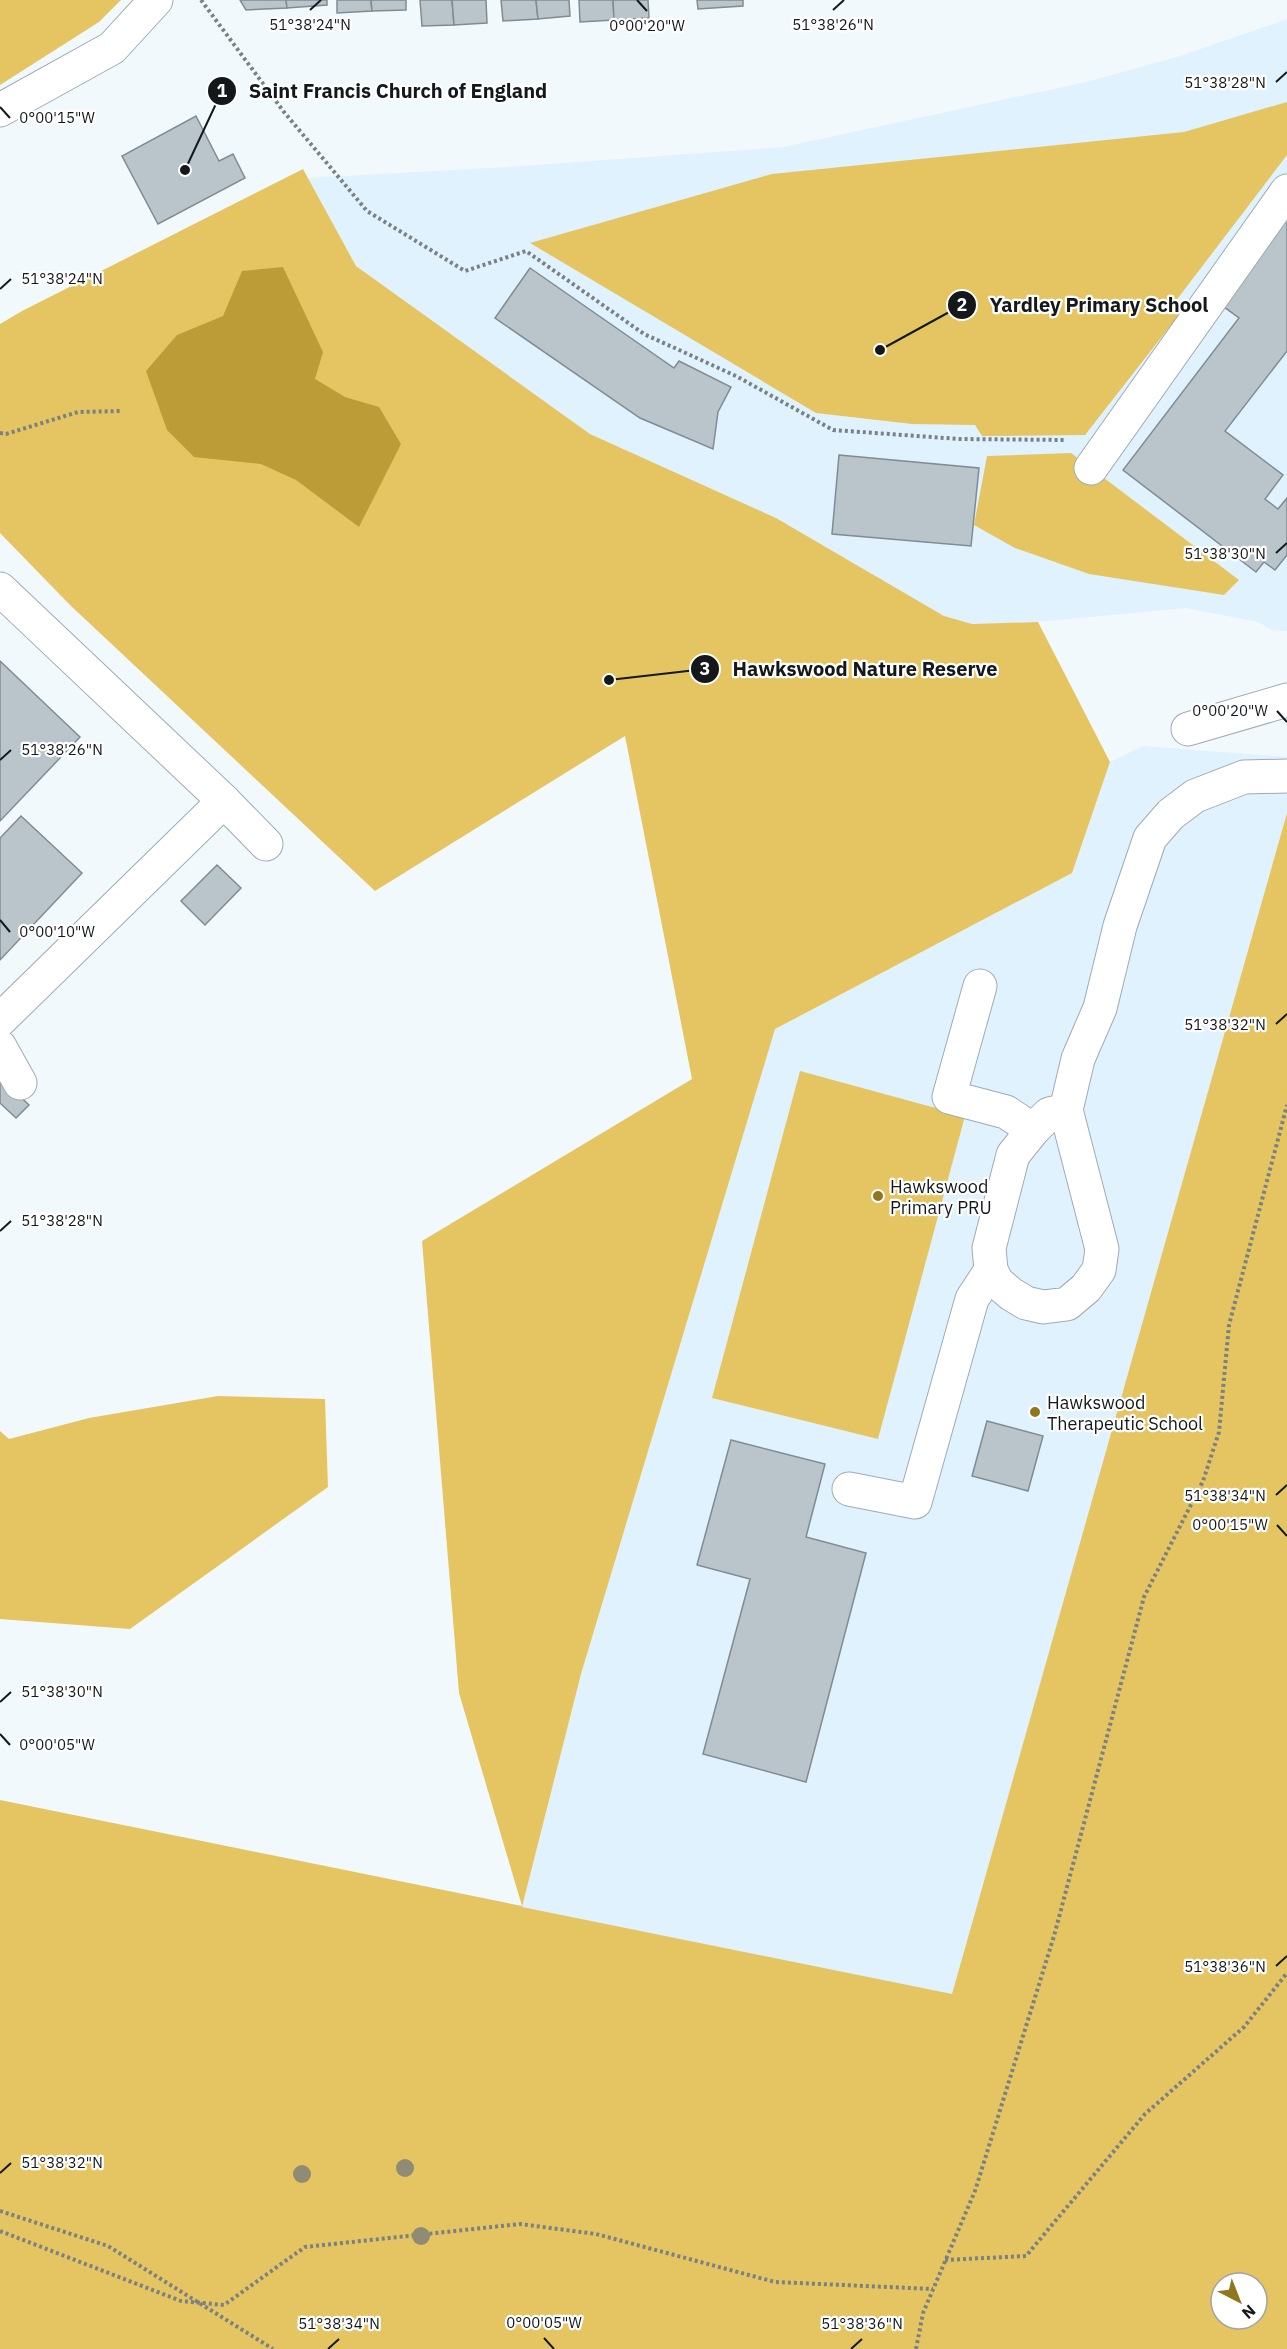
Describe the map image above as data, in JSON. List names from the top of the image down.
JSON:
{
  "places": [
    "Saint Francis Church of England",
    "Yardley Primary School",
    "Hawkswood Nature Reserve",
    "Hawkswood Primary PRU",
    "Hawkswood Therapeutic School"
  ],
  "north": "bottom right",
  "coordinates": [
    "51°38'24\"N",
    "51°38'26\"N",
    "0°00'20\"W",
    "51°38'28\"N",
    "0°00'15\"W",
    "51°38'30\"N",
    "0°00'10\"W",
    "51°38'32\"N",
    "51°38'34\"N",
    "0°00'05\"W",
    "51°38'36\"N"
  ]
}
